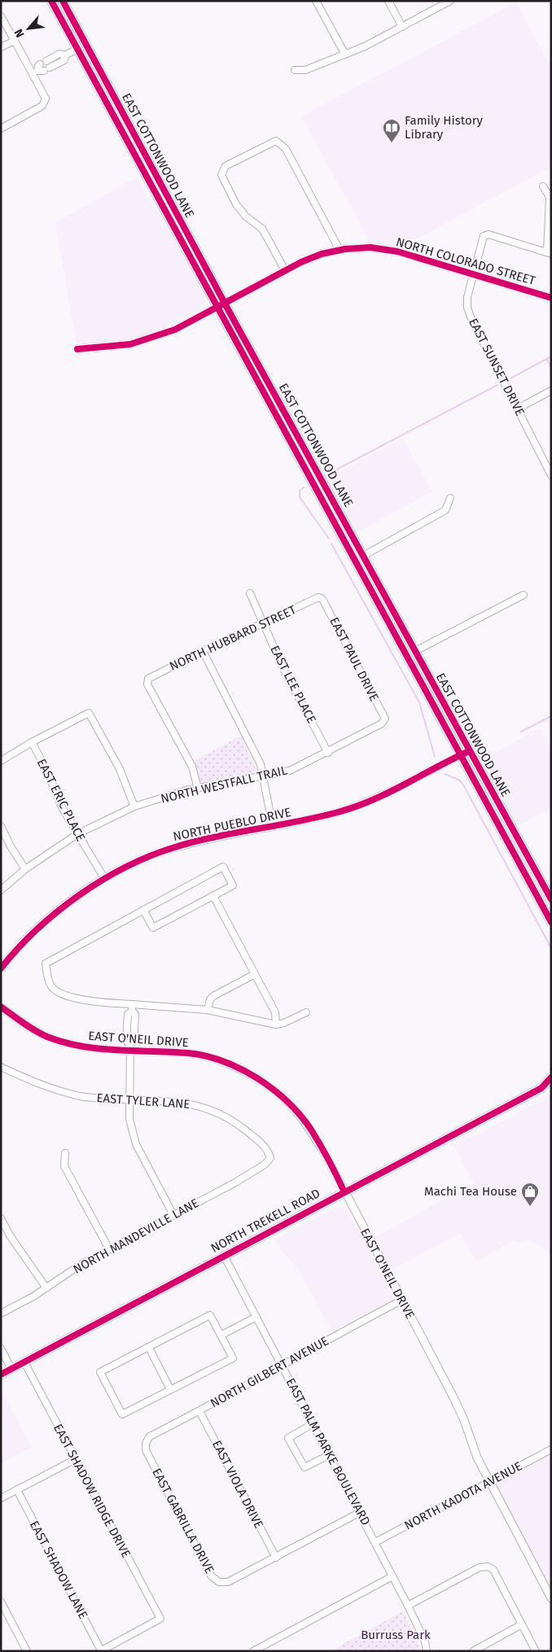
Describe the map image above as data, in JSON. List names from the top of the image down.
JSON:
{
  "streets": {
    "main road": ["EAST COTTONWOOD LANE", "NORTH TREKELL ROAD"],
    "street": [
      "NORTH COLORADO STREET",
      "EAST SUNSET DRIVE",
      "NORTH HUBBARD STREET",
      "EAST PAUL DRIVE",
      "EAST LEE PLACE",
      "NORTH WESTFALL TRAIL",
      "EAST ERIC PLACE",
      "NORTH PUEBLO DRIVE",
      "EAST O'NEIL DRIVE",
      "EAST TYLER LANE",
      "NORTH MANDEVILLE LANE",
      "NORTH GILBERT AVENUE",
      "EAST PALM PARKE BOULEVARD",
      "EAST VIOLA DRIVE",
      "EAST SHADOW RIDGE DRIVE",
      "NORTH KADOTA AVENUE",
      "EAST GABRILLA DRIVE",
      "EAST SHADOW LANE"
    ]
  },
  "crossings": [
    ["EAST COTTONWOOD LANE", "NORTH COLORADO STREET"],
    ["EAST COTTONWOOD LANE", "NORTH PUEBLO DRIVE"],
    ["NORTH COLORADO STREET", "EAST SUNSET DRIVE"],
    ["NORTH HUBBARD STREET", "EAST PAUL DRIVE"],
    ["NORTH HUBBARD STREET", "EAST LEE PLACE"],
    ["NORTH HUBBARD STREET", "NORTH WESTFALL TRAIL"],
    ["EAST PAUL DRIVE", "NORTH WESTFALL TRAIL"],
    ["EAST LEE PLACE", "NORTH WESTFALL TRAIL"],
    ["NORTH WESTFALL TRAIL", "EAST ERIC PLACE"],
    ["EAST ERIC PLACE", "NORTH PUEBLO DRIVE"],
    ["EAST O'NEIL DRIVE", "NORTH TREKELL ROAD"],
    ["EAST O'NEIL DRIVE", "NORTH GILBERT AVENUE"],
    ["EAST O'NEIL DRIVE", "NORTH KADOTA AVENUE"],
    ["EAST TYLER LANE", "NORTH MANDEVILLE LANE"],
    ["NORTH TREKELL ROAD", "EAST PALM PARKE BOULEVARD"],
    ["NORTH TREKELL ROAD", "EAST SHADOW RIDGE DRIVE"],
    ["NORTH GILBERT AVENUE", "EAST PALM PARKE BOULEVARD"],
    ["NORTH GILBERT AVENUE", "EAST VIOLA DRIVE"],
    ["NORTH GILBERT AVENUE", "EAST GABRILLA DRIVE"],
    ["EAST PALM PARKE BOULEVARD", "NORTH KADOTA AVENUE"],
    ["EAST VIOLA DRIVE", "EAST GABRILLA DRIVE"],
    ["EAST SHADOW RIDGE DRIVE", "EAST SHADOW LANE"]
  ],
  "parks": ["Burruss Park"],
  "places": {
    "library": ["Family History Library"],
    "shop": ["Machi Tea House"]
  },
  "north": "bottom left"
}
